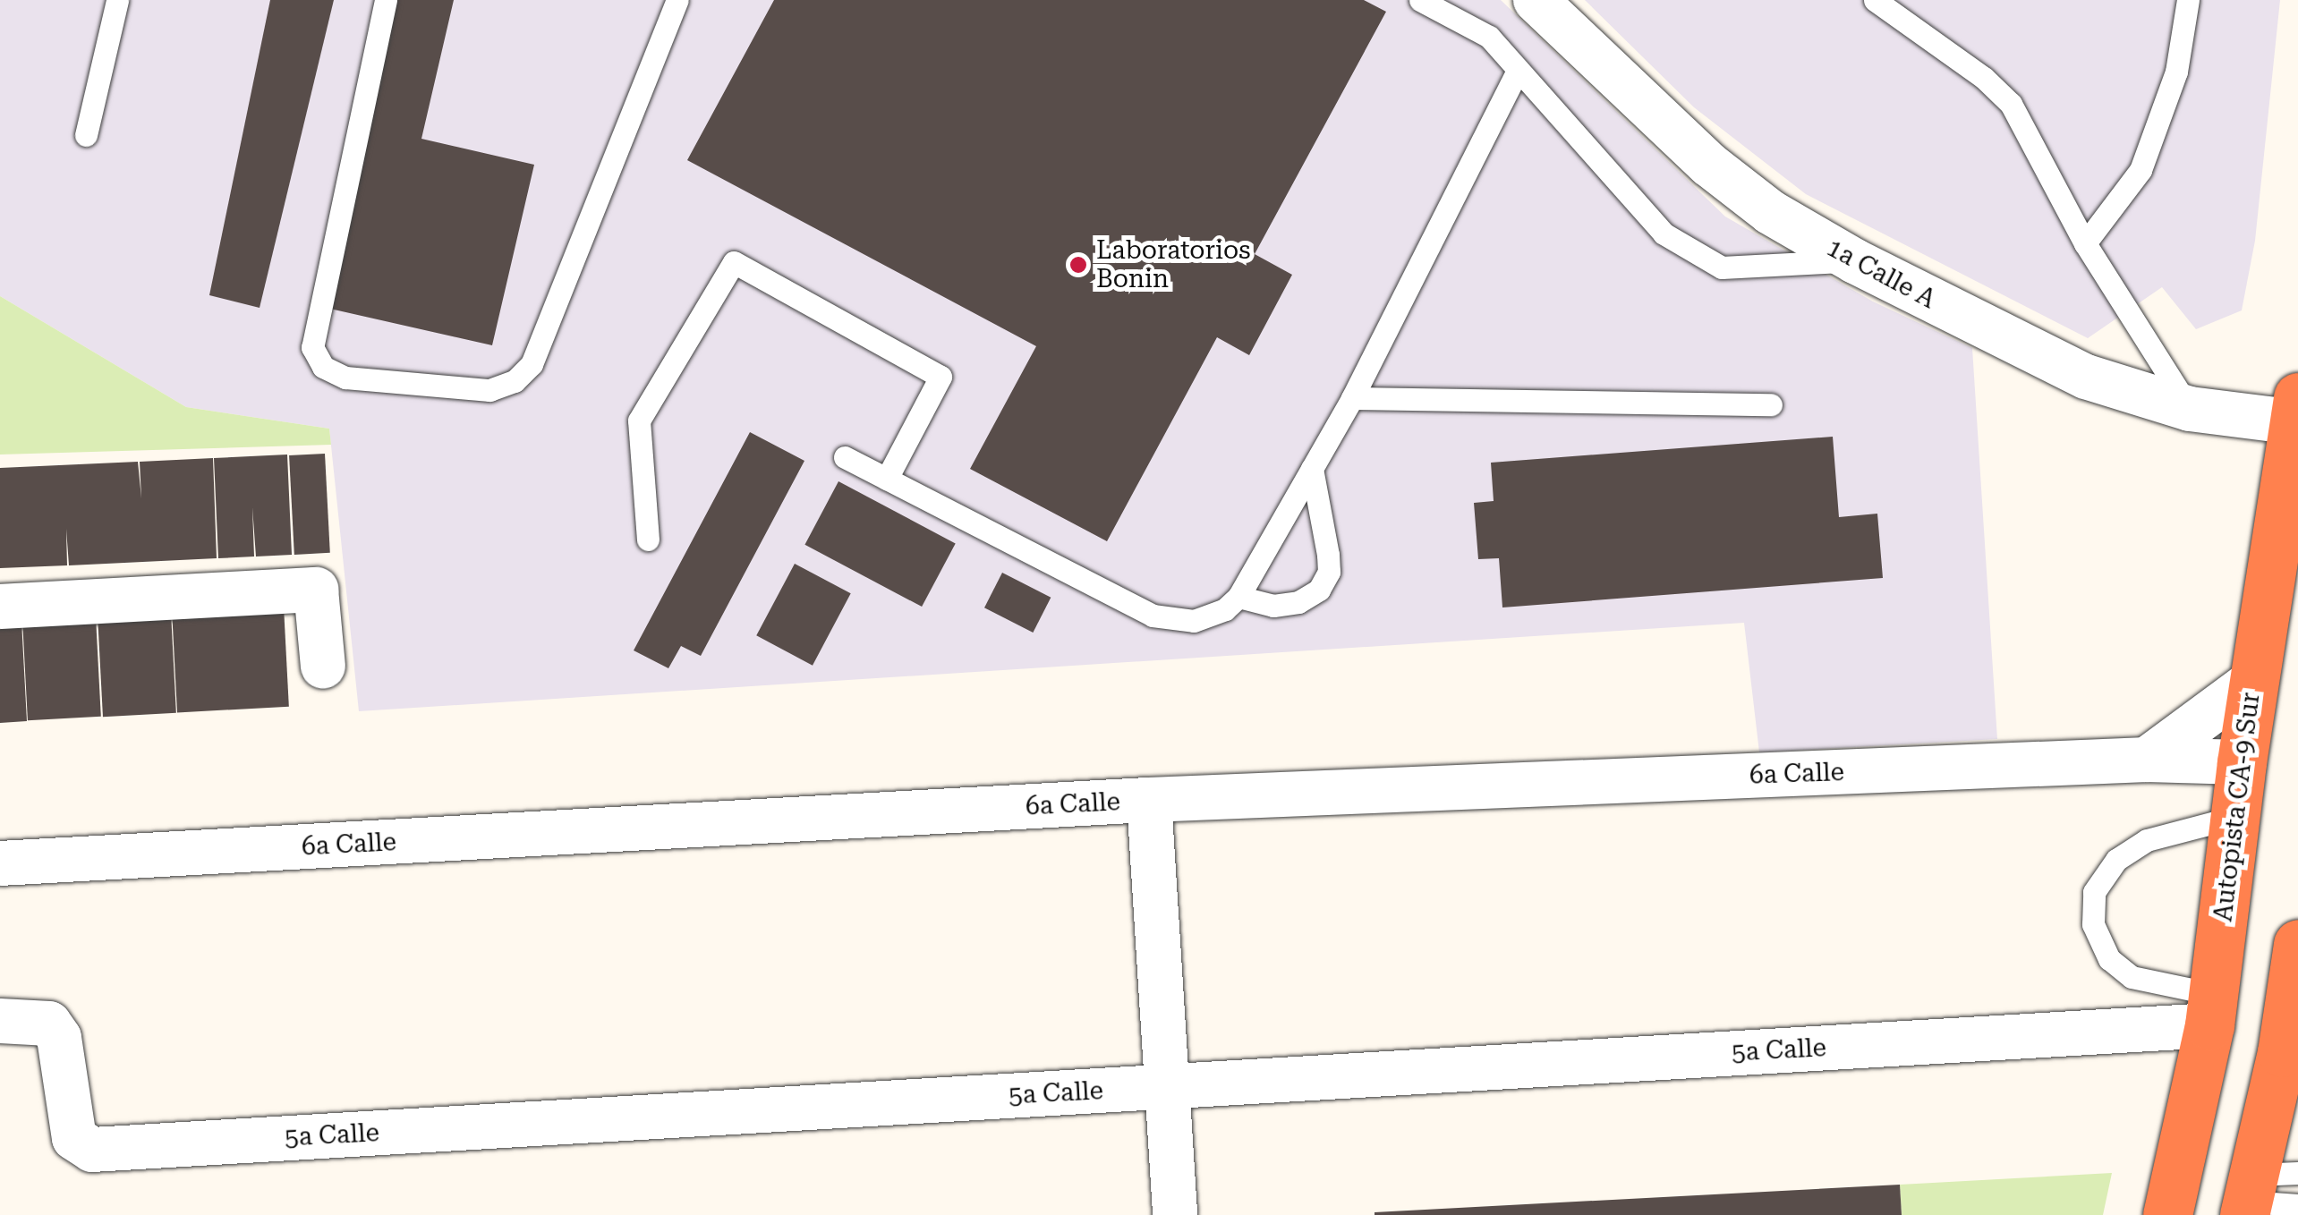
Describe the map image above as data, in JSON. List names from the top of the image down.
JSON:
{
  "streets": {
    "highway": ["Autopista CA-9 Sur"],
    "street": ["1a Calle A", "6a Calle", "5a Calle"]
  },
  "crossings": [
    ["1a Calle A", "Autopista CA-9 Sur"],
    ["6a Calle", "Autopista CA-9 Sur"],
    ["Autopista CA-9 Sur", "5a Calle"]
  ],
  "places": ["Laboratorios Bonin"]
}
